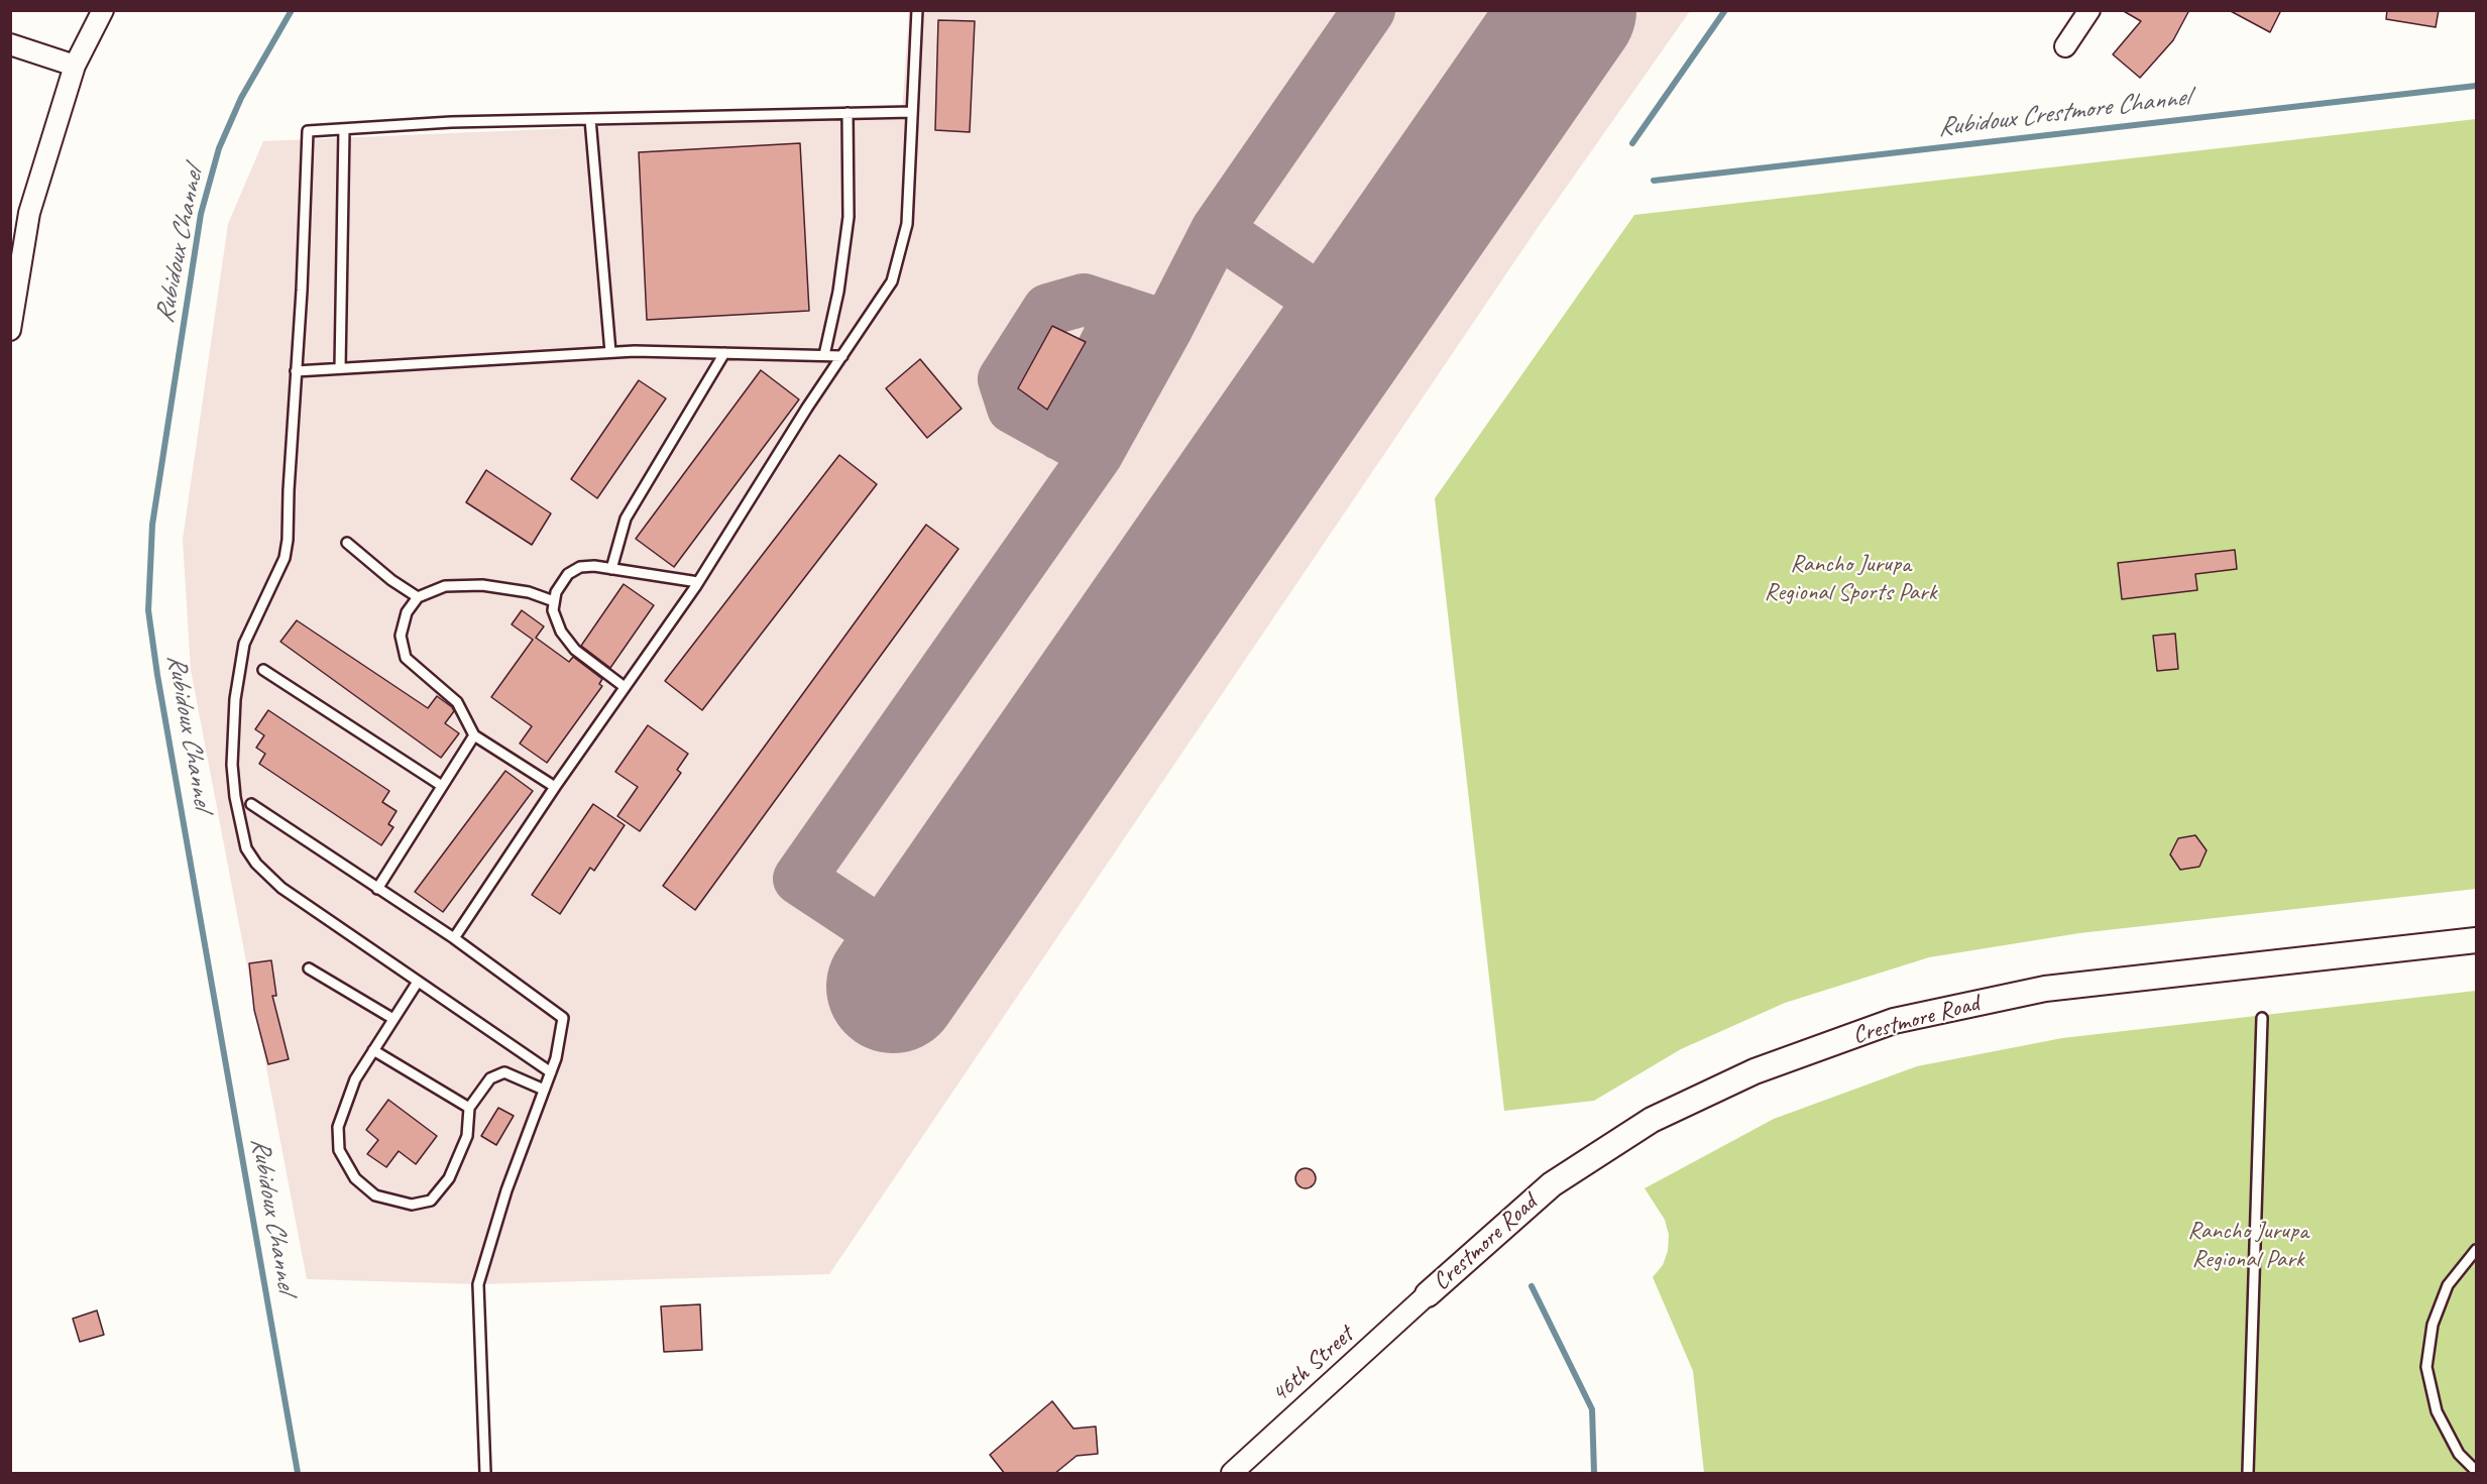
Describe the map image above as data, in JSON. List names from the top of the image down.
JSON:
{
  "streets": {
    "street": ["Crestmore Road", "46th Street"]
  },
  "crossings": [
    ["Crestmore Road", "46th Street"]
  ],
  "water": ["Rubidoux Crestmore Channel", "Rubidoux Channel"],
  "parks": ["Rancho Jurupa Regional Sports Park", "Rancho Jurupa Regional Park"]
}
